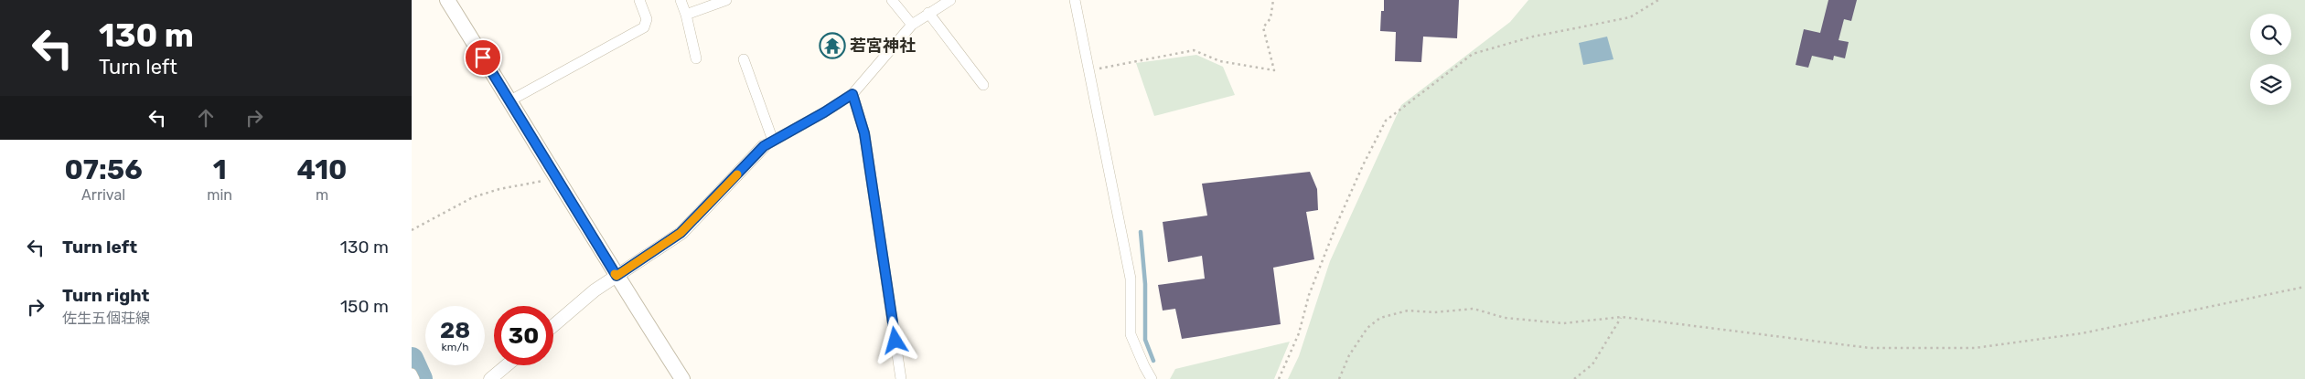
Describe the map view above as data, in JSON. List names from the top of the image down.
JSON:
{
  "places": {
    "temple": ["若宮神社"]
  },
  "page": {
    "turn": ["130 m", "Turn left"],
    "eta": [
      "07:56",
      "Arrival",
      "1",
      "min",
      "410",
      "m"
    ],
    "list": [
      {
        "name": "Turn left",
        "value": "130 m"
      },
      {
        "name": "Turn right",
        "note": "佐生五個荘線",
        "value": "150 m"
      }
    ],
    "speed": "28 km/h",
    "limit": "30"
  }
}
